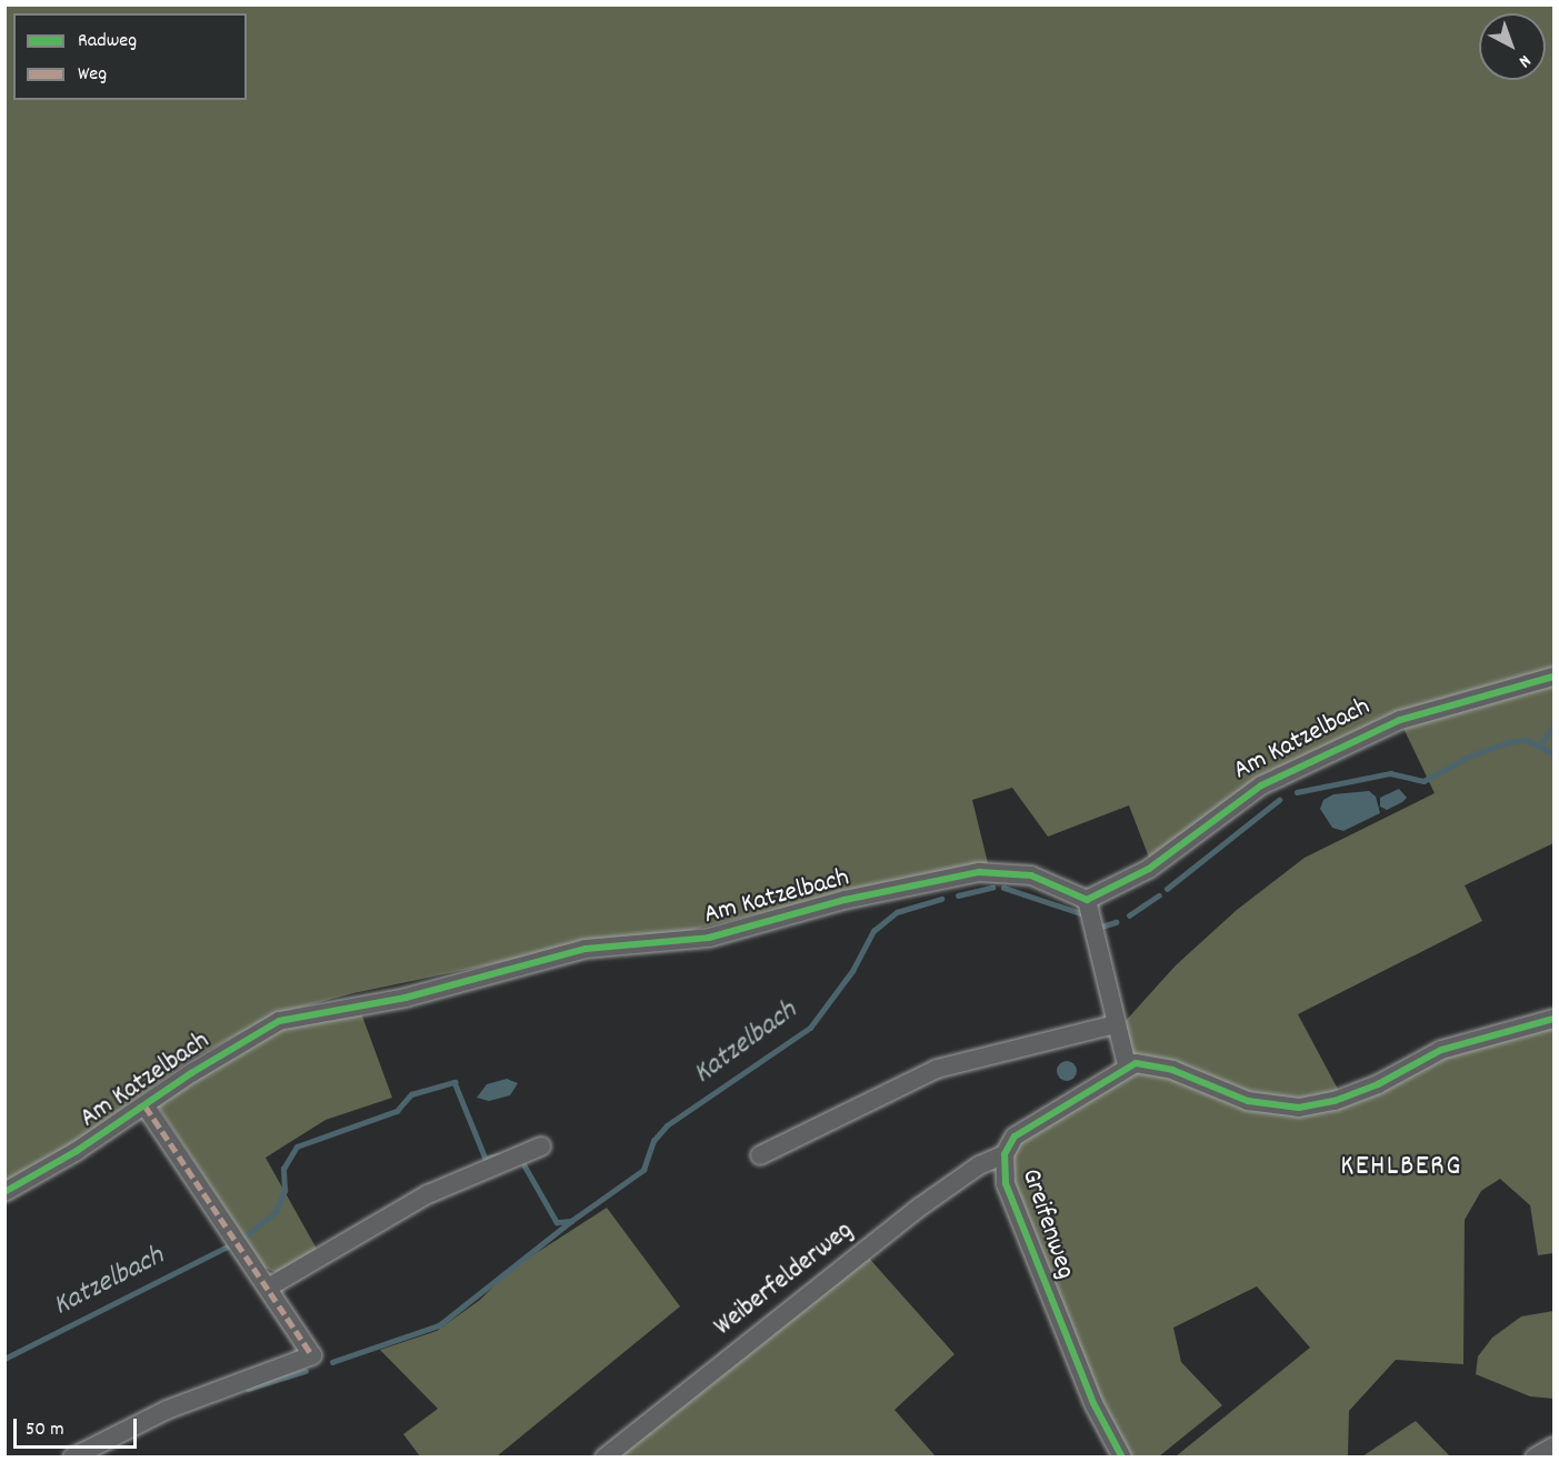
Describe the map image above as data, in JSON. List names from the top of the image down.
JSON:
{
  "streets": {
    "street": ["Am Katzelbach", "Greifenweg", "Weiberfelderweg"]
  },
  "crossings": [
    ["Greifenweg", "Weiberfelderweg"]
  ],
  "districts": ["KEHLBERG"],
  "water": ["Katzelbach"],
  "legend": ["Radweg", "Weg"],
  "scale_bar": "50 m",
  "north": "bottom right"
}
